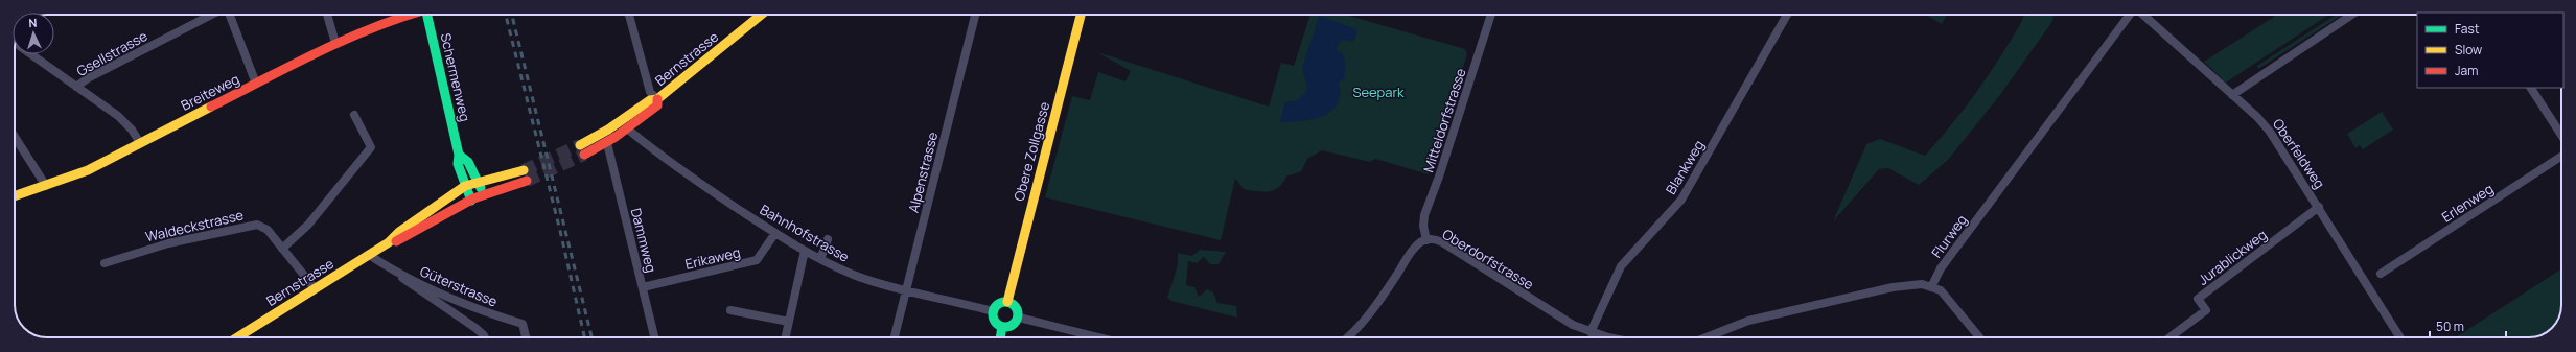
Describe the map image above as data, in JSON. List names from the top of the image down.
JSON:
{
  "streets": {
    "street": [
      "Gsellstrasse",
      "Bernstrasse",
      "Schermenweg",
      "Breiteweg",
      "Mitteldorfstrasse",
      "Obere Zollgasse",
      "Oberfeldweg",
      "Blankweg",
      "Alpenstrasse",
      "Erlenweg",
      "Waldeckstrasse",
      "Bahnhofstrasse",
      "Flurweg",
      "Dammweg",
      "Jurablickweg",
      "Erikaweg",
      "Oberdorfstrasse",
      "Güterstrasse"
    ]
  },
  "crossings": [
    ["Bernstrasse", "Schermenweg"],
    ["Bernstrasse", "Waldeckstrasse"],
    ["Bernstrasse", "Bahnhofstrasse"],
    ["Bernstrasse", "Dammweg"],
    ["Bernstrasse", "Güterstrasse"],
    ["Mitteldorfstrasse", "Oberdorfstrasse"],
    ["Obere Zollgasse", "Bahnhofstrasse"],
    ["Oberfeldweg", "Jurablickweg"],
    ["Blankweg", "Oberdorfstrasse"],
    ["Alpenstrasse", "Bahnhofstrasse"],
    ["Bahnhofstrasse", "Erikaweg"],
    ["Dammweg", "Erikaweg"]
  ],
  "parks": ["Seepark"],
  "legend": ["Fast", "Slow", "Jam"],
  "scale_bar": "50 m",
  "north": "top"
}
